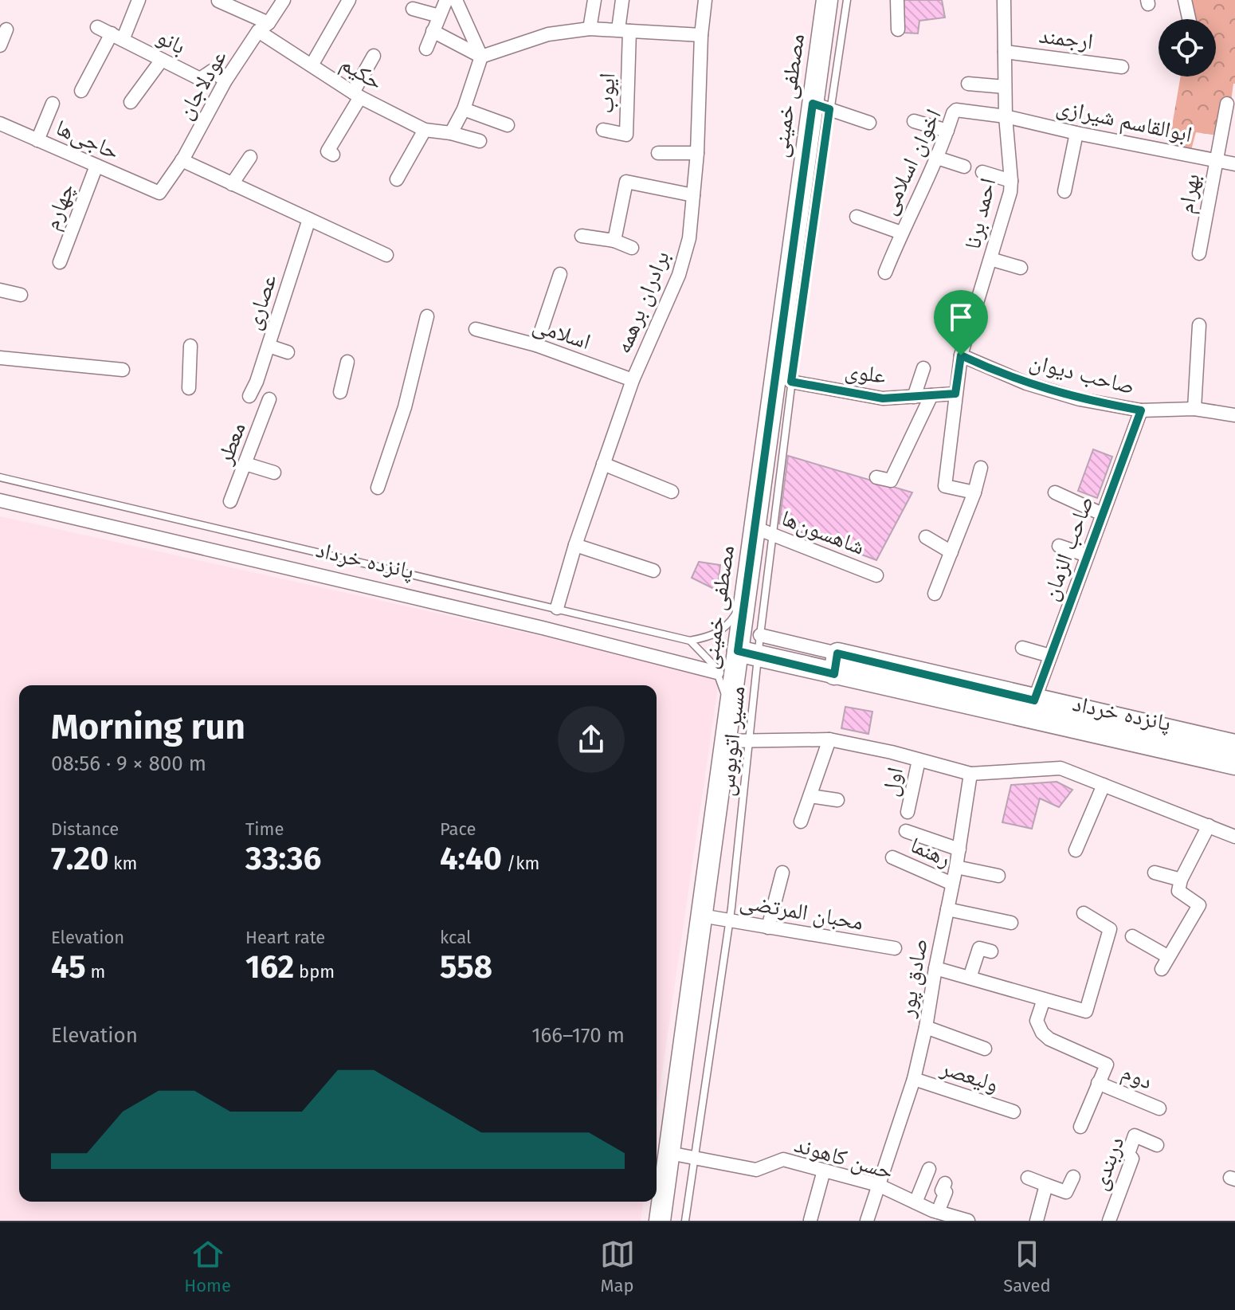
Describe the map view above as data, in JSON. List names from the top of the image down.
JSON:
{
  "streets": {
    "main road": ["مصطفی خمینی", "پانزده خرداد"],
    "street": [
      "ارجمند",
      "بانو",
      "حکیم",
      "عودلاجان",
      "ایوب",
      "ابوالقاسم شیرازی",
      "حاجی‌ها",
      "اخوان اسلامی",
      "بهرام",
      "چهارم",
      "احمد برنا",
      "عصاری",
      "برادران برهمه",
      "اسلامی",
      "علوی",
      "صاحب دیوان",
      "معطر",
      "شاهسون‌ها",
      "صاحب الزمان",
      "اول",
      "رهنما",
      "محبان المرتضی",
      "صادق پور",
      "ولیعصر",
      "دوم",
      "حسن کاهوند",
      "دربندی"
    ],
    "lane": ["مسیر اتوبوس"]
  },
  "crossings": [
    ["ارجمند", "احمد برنا"],
    ["بانو", "عودلاجان"],
    ["حکیم", "عودلاجان"],
    ["عودلاجان", "حاجی‌ها"],
    ["مصطفی خمینی", "علوی"],
    ["مصطفی خمینی", "شاهسون‌ها"],
    ["مصطفی خمینی", "پانزده خرداد"],
    ["مصطفی خمینی", "مسیر اتوبوس"],
    ["مصطفی خمینی", "محبان المرتضی"],
    ["مصطفی خمینی", "حسن کاهوند"],
    ["ابوالقاسم شیرازی", "اخوان اسلامی"],
    ["ابوالقاسم شیرازی", "بهرام"],
    ["ابوالقاسم شیرازی", "احمد برنا"],
    ["حاجی‌ها", "چهارم"],
    ["اخوان اسلامی", "احمد برنا"],
    ["احمد برنا", "علوی"],
    ["احمد برنا", "صاحب دیوان"],
    ["برادران برهمه", "اسلامی"],
    ["برادران برهمه", "پانزده خرداد"],
    ["صاحب دیوان", "صاحب الزمان"],
    ["شاهسون‌ها", "مسیر اتوبوس"],
    ["صاحب الزمان", "پانزده خرداد"],
    ["پانزده خرداد", "مسیر اتوبوس"],
    ["مسیر اتوبوس", "محبان المرتضی"],
    ["مسیر اتوبوس", "حسن کاهوند"],
    ["رهنما", "صادق پور"],
    ["صادق پور", "ولیعصر"],
    ["صادق پور", "حسن کاهوند"]
  ],
  "page": {
    "heading": ["Morning run", "08:56 · 9 × 800 m"],
    "stats": [
      ["Distance", "7.20 km"],
      ["Time", "33:36"],
      ["Pace", "4:40 /km"],
      ["Elevation", "45 m"],
      ["Heart rate", "162 bpm"],
      ["kcal", "558"]
    ],
    "chart": ["Elevation", "166–170 m"],
    "tabs": ["Home", "Map", "Saved"]
  }
}
